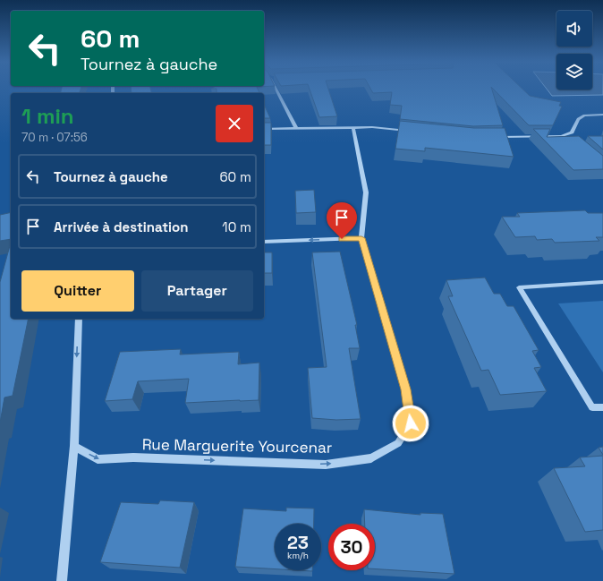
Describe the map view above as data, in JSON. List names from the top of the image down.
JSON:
{
  "streets": {
    "street": ["Rue Marguerite Yourcenar"]
  },
  "page": {
    "turn": ["60 m", "Tournez à gauche"],
    "heading": ["1 min", "70 m · 07:56"],
    "list": [
      {
        "name": "Tournez à gauche",
        "value": "60 m"
      },
      {
        "name": "Arrivée à destination",
        "value": "10 m"
      }
    ],
    "buttons": ["Quitter", "Partager"],
    "speed": "23 km/h",
    "limit": "30"
  }
}
